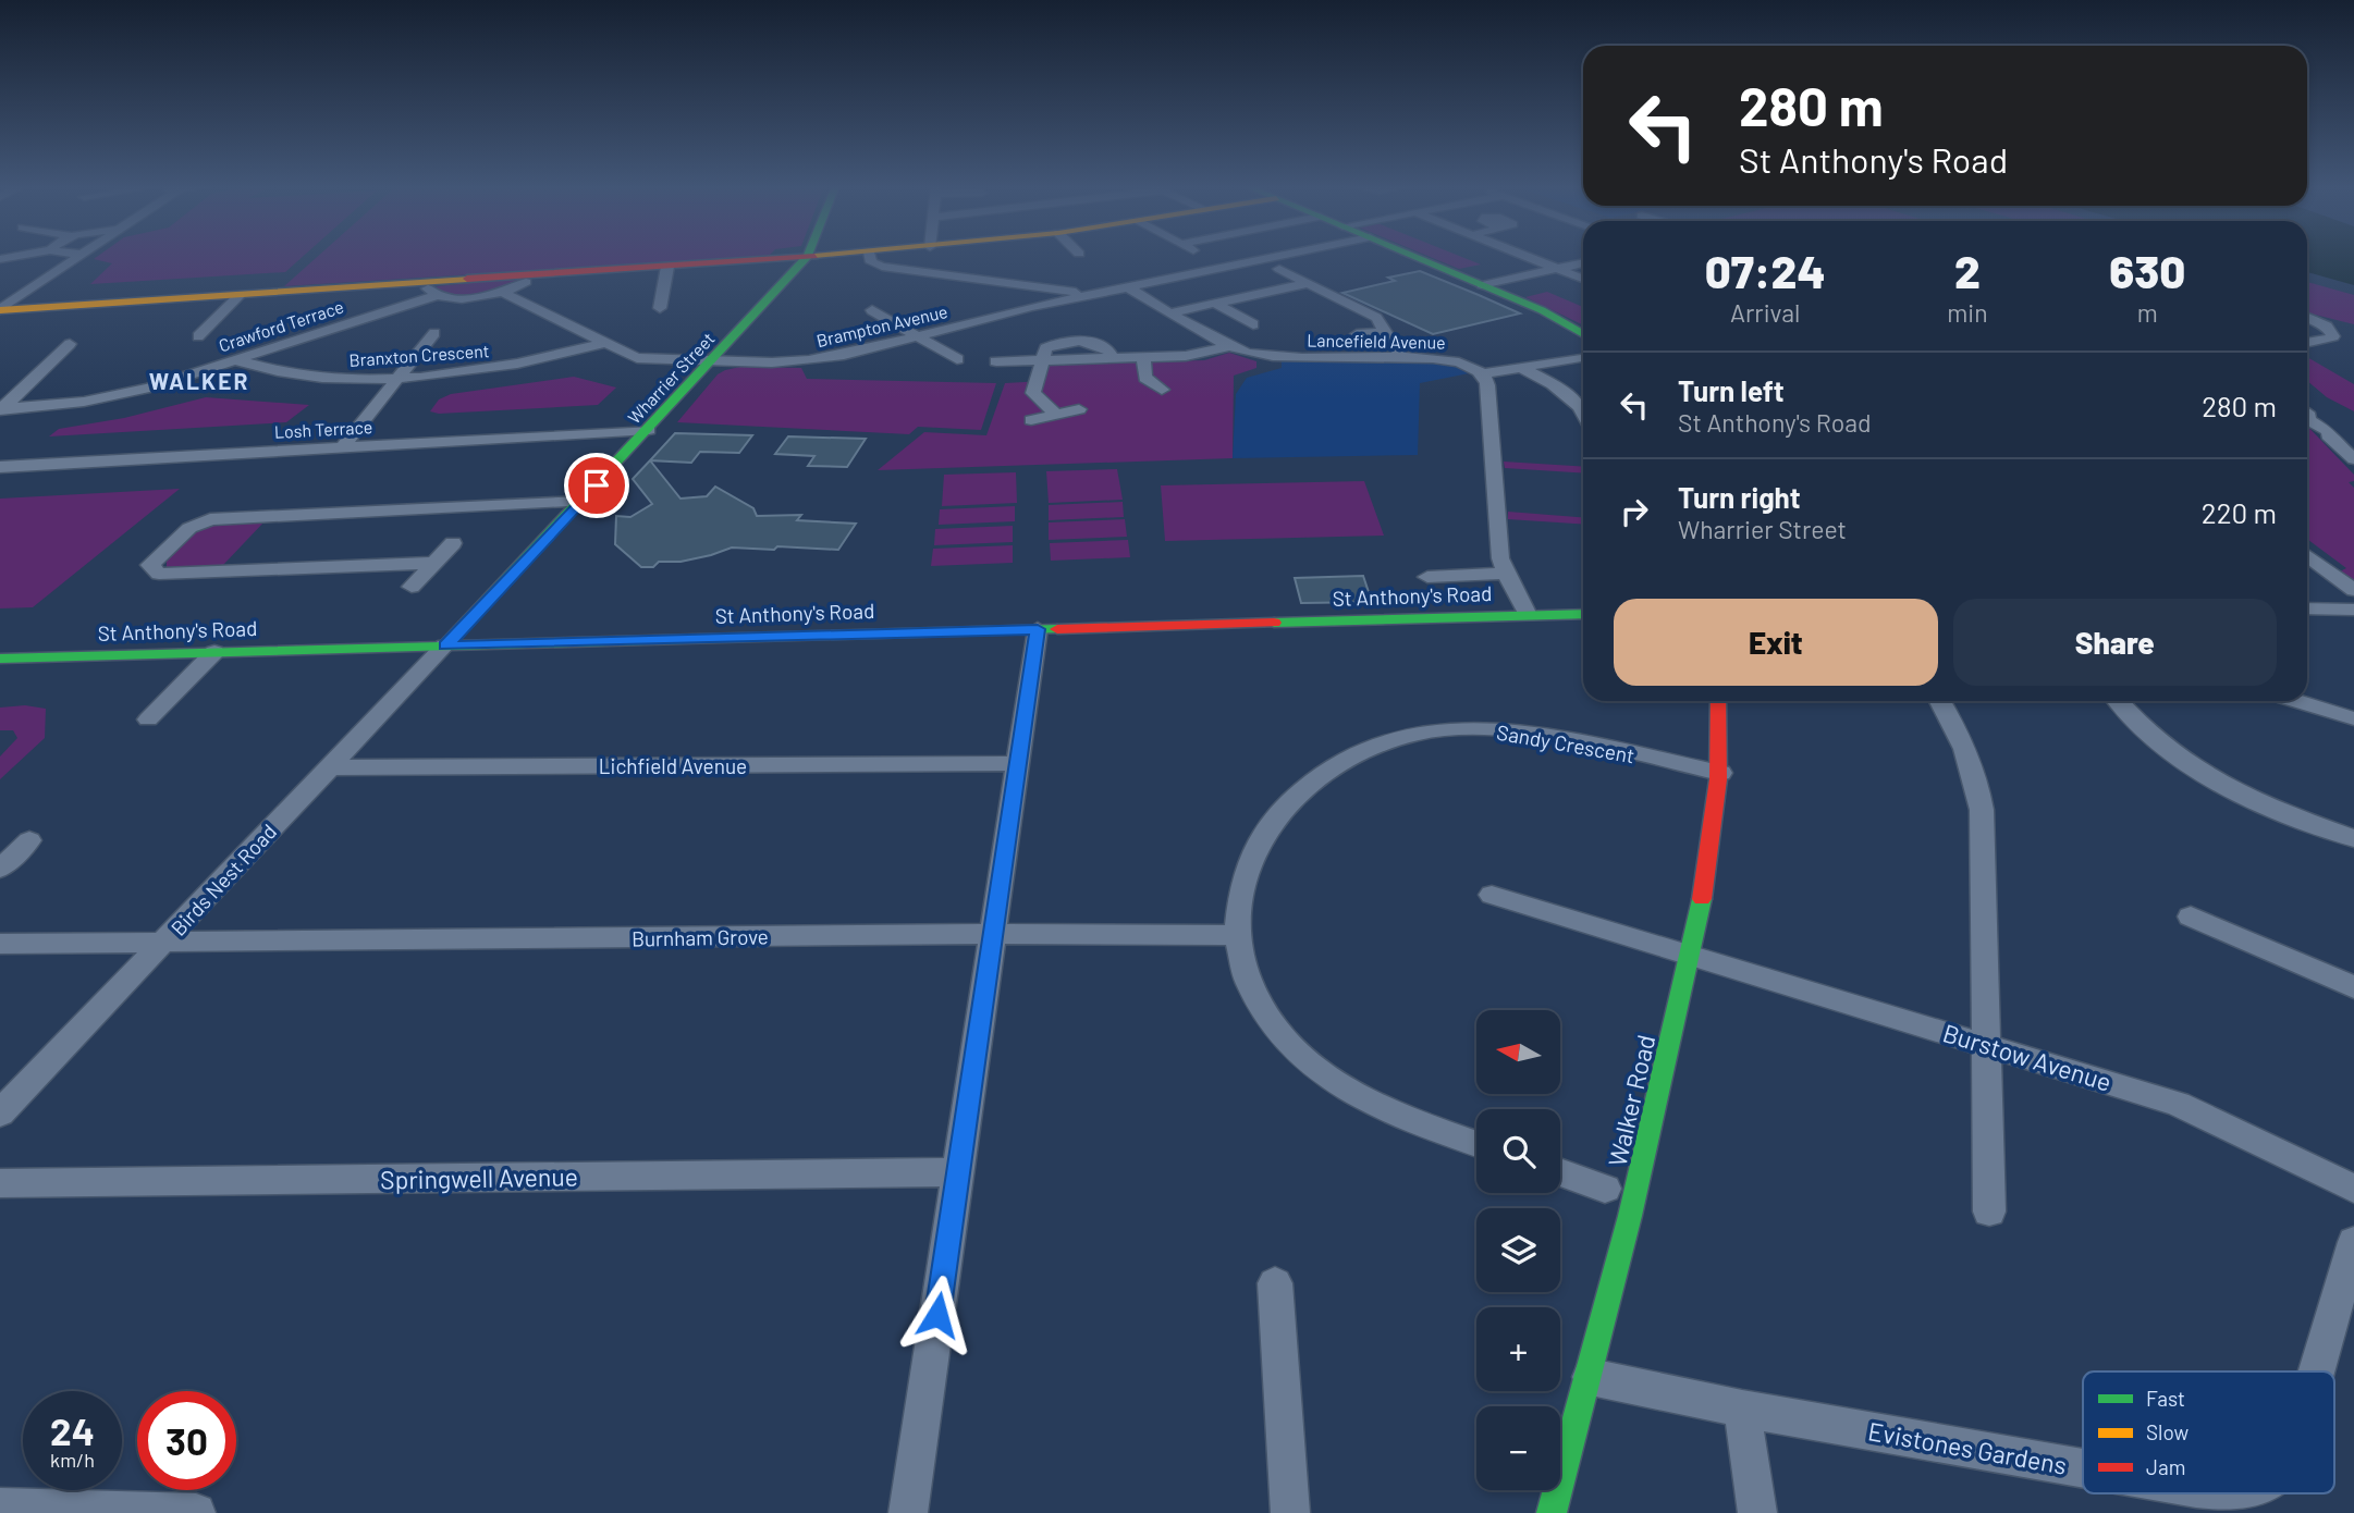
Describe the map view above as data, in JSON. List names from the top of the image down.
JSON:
{
  "streets": {
    "street": [
      "Crawford Terrace",
      "Brampton Avenue",
      "Lancefield Avenue",
      "Branxton Crescent",
      "Wharrier Street",
      "Losh Terrace",
      "St Anthony's Road",
      "Sandy Crescent",
      "Lichfield Avenue",
      "Birds Nest Road",
      "Burnham Grove",
      "Burstow Avenue",
      "Walker Road",
      "Springwell Avenue",
      "Evistones Gardens"
    ]
  },
  "crossings": [
    ["Crawford Terrace", "Brampton Avenue"],
    ["Crawford Terrace", "Branxton Crescent"],
    ["Brampton Avenue", "Lancefield Avenue"],
    ["Brampton Avenue", "Branxton Crescent"],
    ["Brampton Avenue", "Wharrier Street"],
    ["Wharrier Street", "Losh Terrace"],
    ["Wharrier Street", "St Anthony's Road"],
    ["Wharrier Street", "Birds Nest Road"],
    ["St Anthony's Road", "Birds Nest Road"],
    ["Sandy Crescent", "Burnham Grove"],
    ["Sandy Crescent", "Walker Road"],
    ["Lichfield Avenue", "Birds Nest Road"],
    ["Birds Nest Road", "Burnham Grove"],
    ["Burstow Avenue", "Walker Road"],
    ["Walker Road", "Evistones Gardens"]
  ],
  "districts": ["WALKER"],
  "legend": ["Fast", "Slow", "Jam"],
  "north": "left",
  "page": {
    "turn": ["280 m", "St Anthony's Road"],
    "eta": [
      "07:24",
      "Arrival",
      "2",
      "min",
      "630",
      "m"
    ],
    "list": [
      {
        "name": "Turn left",
        "note": "St Anthony's Road",
        "value": "280 m"
      },
      {
        "name": "Turn right",
        "note": "Wharrier Street",
        "value": "220 m"
      }
    ],
    "buttons": ["Exit", "Share"],
    "map_buttons": ["+", "−"],
    "speed": "24 km/h",
    "limit": "30"
  }
}
